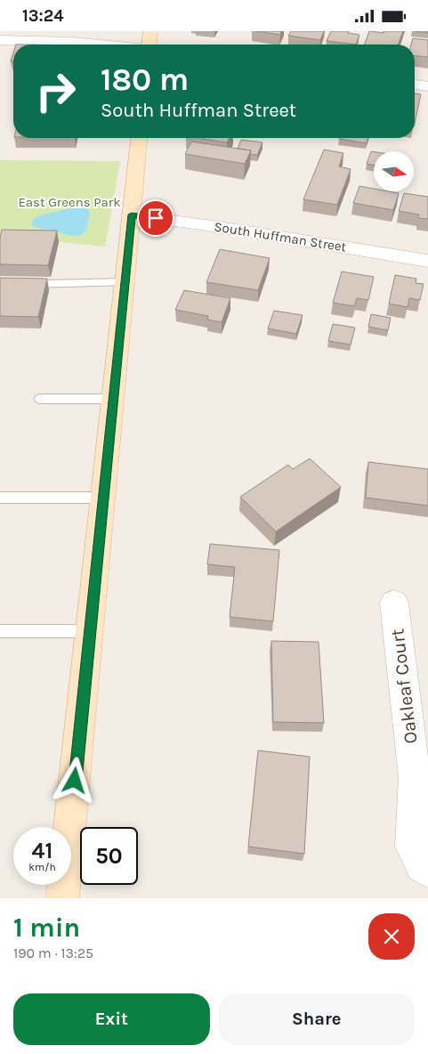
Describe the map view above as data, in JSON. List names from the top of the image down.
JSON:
{
  "streets": {
    "street": ["South Huffman Street", "Oakleaf Court"]
  },
  "parks": ["East Greens Park"],
  "north": "right",
  "page": {
    "status": "13:24",
    "turn": ["180 m", "South Huffman Street"],
    "speed": "41 km/h",
    "limit": "50",
    "heading": ["1 min", "190 m · 13:25"],
    "buttons": ["Exit", "Share"]
  }
}
